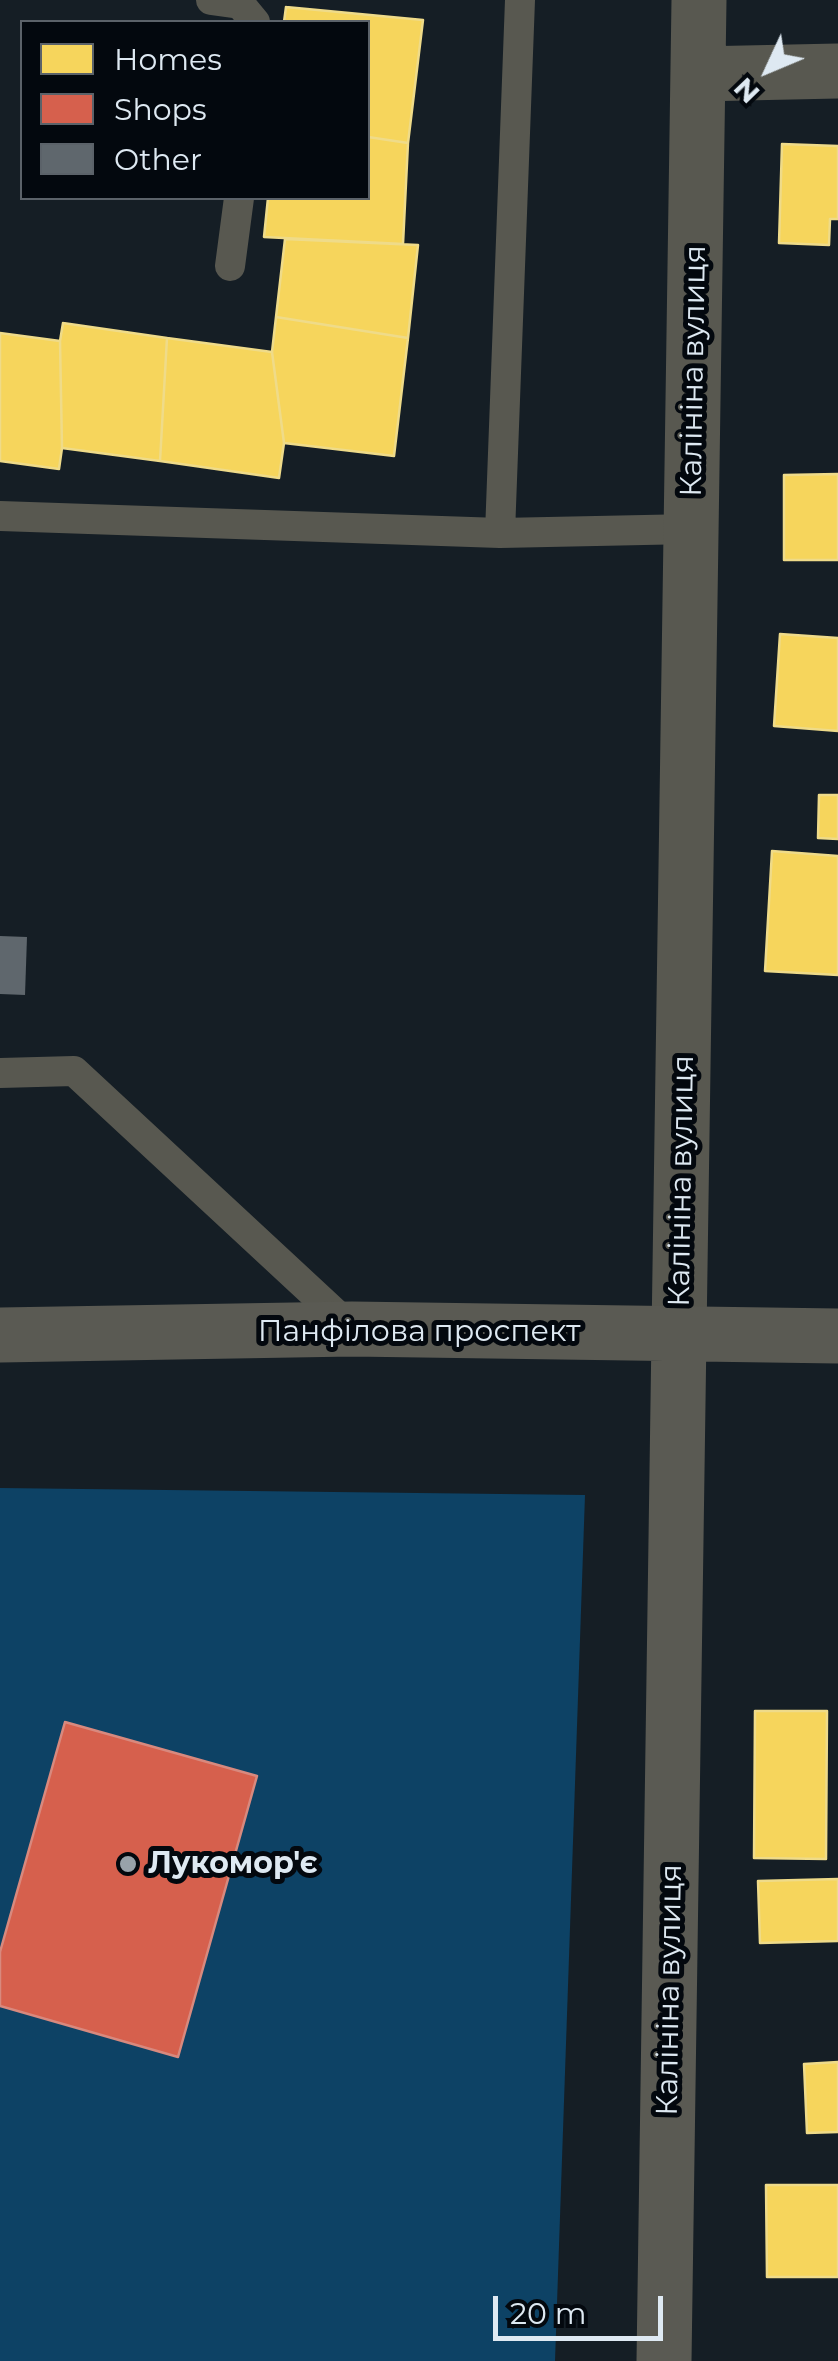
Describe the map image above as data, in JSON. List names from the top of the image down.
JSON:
{
  "streets": {
    "street": ["Калініна вулиця", "Панфілова проспект"]
  },
  "crossings": [
    ["Калініна вулиця", "Панфілова проспект"]
  ],
  "places": ["Лукомор'є"],
  "legend": ["Homes", "Shops", "Other"],
  "scale_bar": "20 m",
  "north": "bottom left"
}
